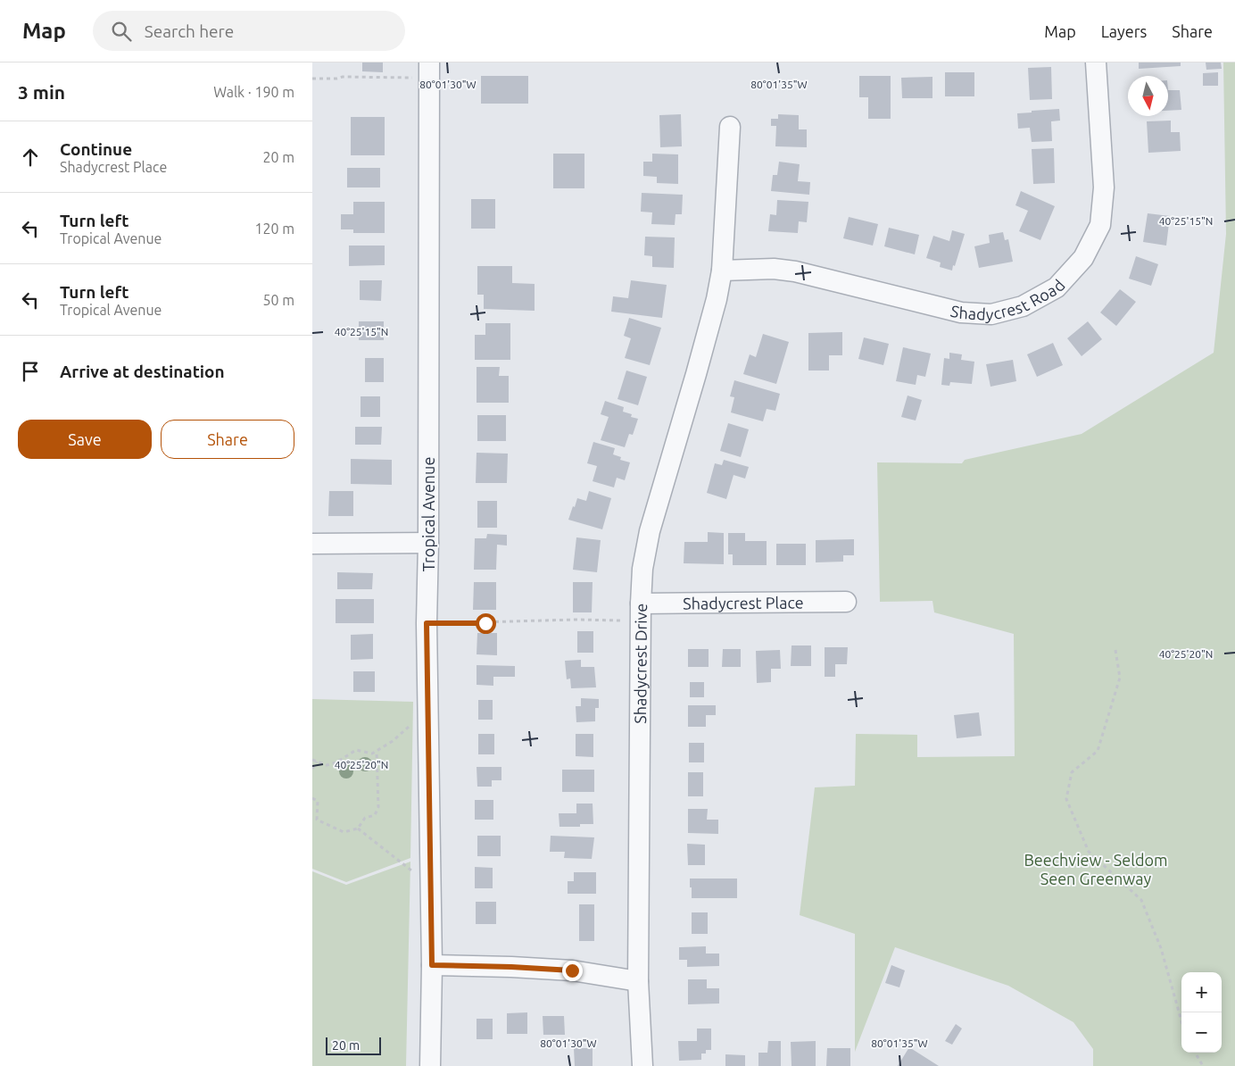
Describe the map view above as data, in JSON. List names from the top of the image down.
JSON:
{
  "streets": {
    "street": [
      "Shadycrest Road",
      "Tropical Avenue",
      "Shadycrest Place",
      "Shadycrest Drive"
    ]
  },
  "crossings": [
    ["Shadycrest Road", "Shadycrest Drive"],
    ["Shadycrest Place", "Shadycrest Drive"]
  ],
  "parks": ["Beechview - Seldom Seen Greenway"],
  "scale_bar": "20 m",
  "north": "bottom",
  "page": {
    "header": "Map",
    "search": "Search here",
    "nav": ["Map", "Layers", "Share"],
    "heading": ["3 min", "Walk · 190 m"],
    "list": [
      ["Continue", "Shadycrest Place", "20 m"],
      ["Turn left", "Tropical Avenue", "120 m"],
      ["Turn left", "Tropical Avenue", "50 m"],
      "Arrive at destination"
    ],
    "buttons": ["Save", "Share"],
    "map_buttons": ["+", "−"],
    "scale": "20 m"
  },
  "coordinates": [
    "80°01'30\"W",
    "80°01'35\"W",
    "40°25'15\"N",
    "40°25'20\"N"
  ]
}
